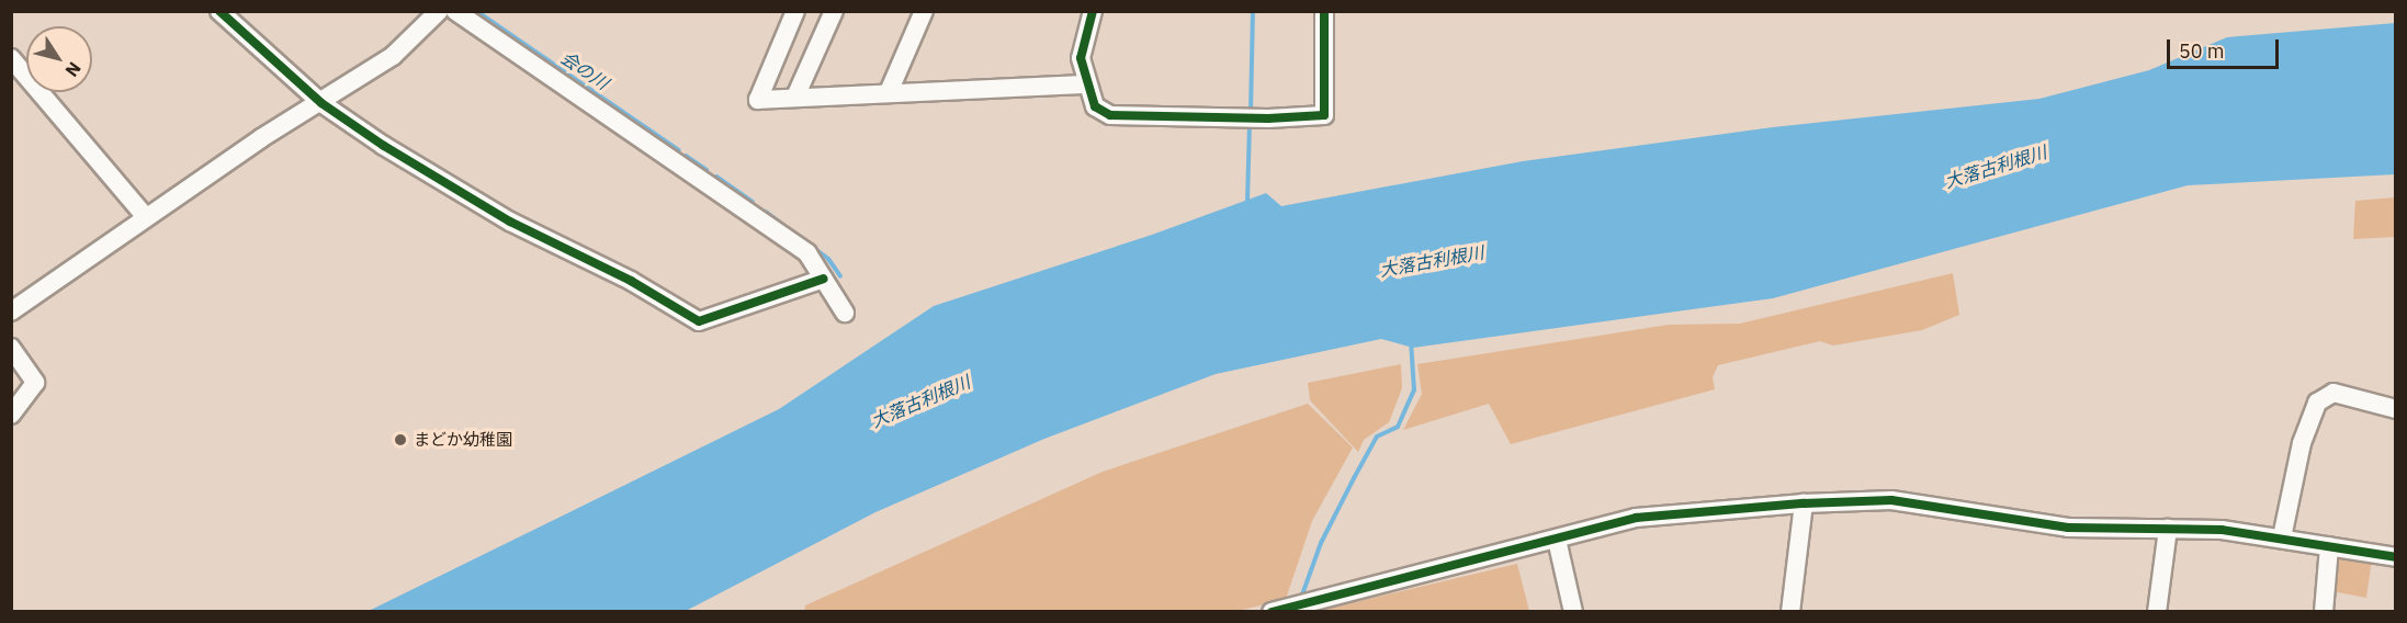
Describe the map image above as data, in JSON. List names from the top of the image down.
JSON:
{
  "water": ["会の川", "大落古利根川"],
  "places": ["まどか幼稚園"],
  "scale_bar": "50 m",
  "north": "bottom right"
}
